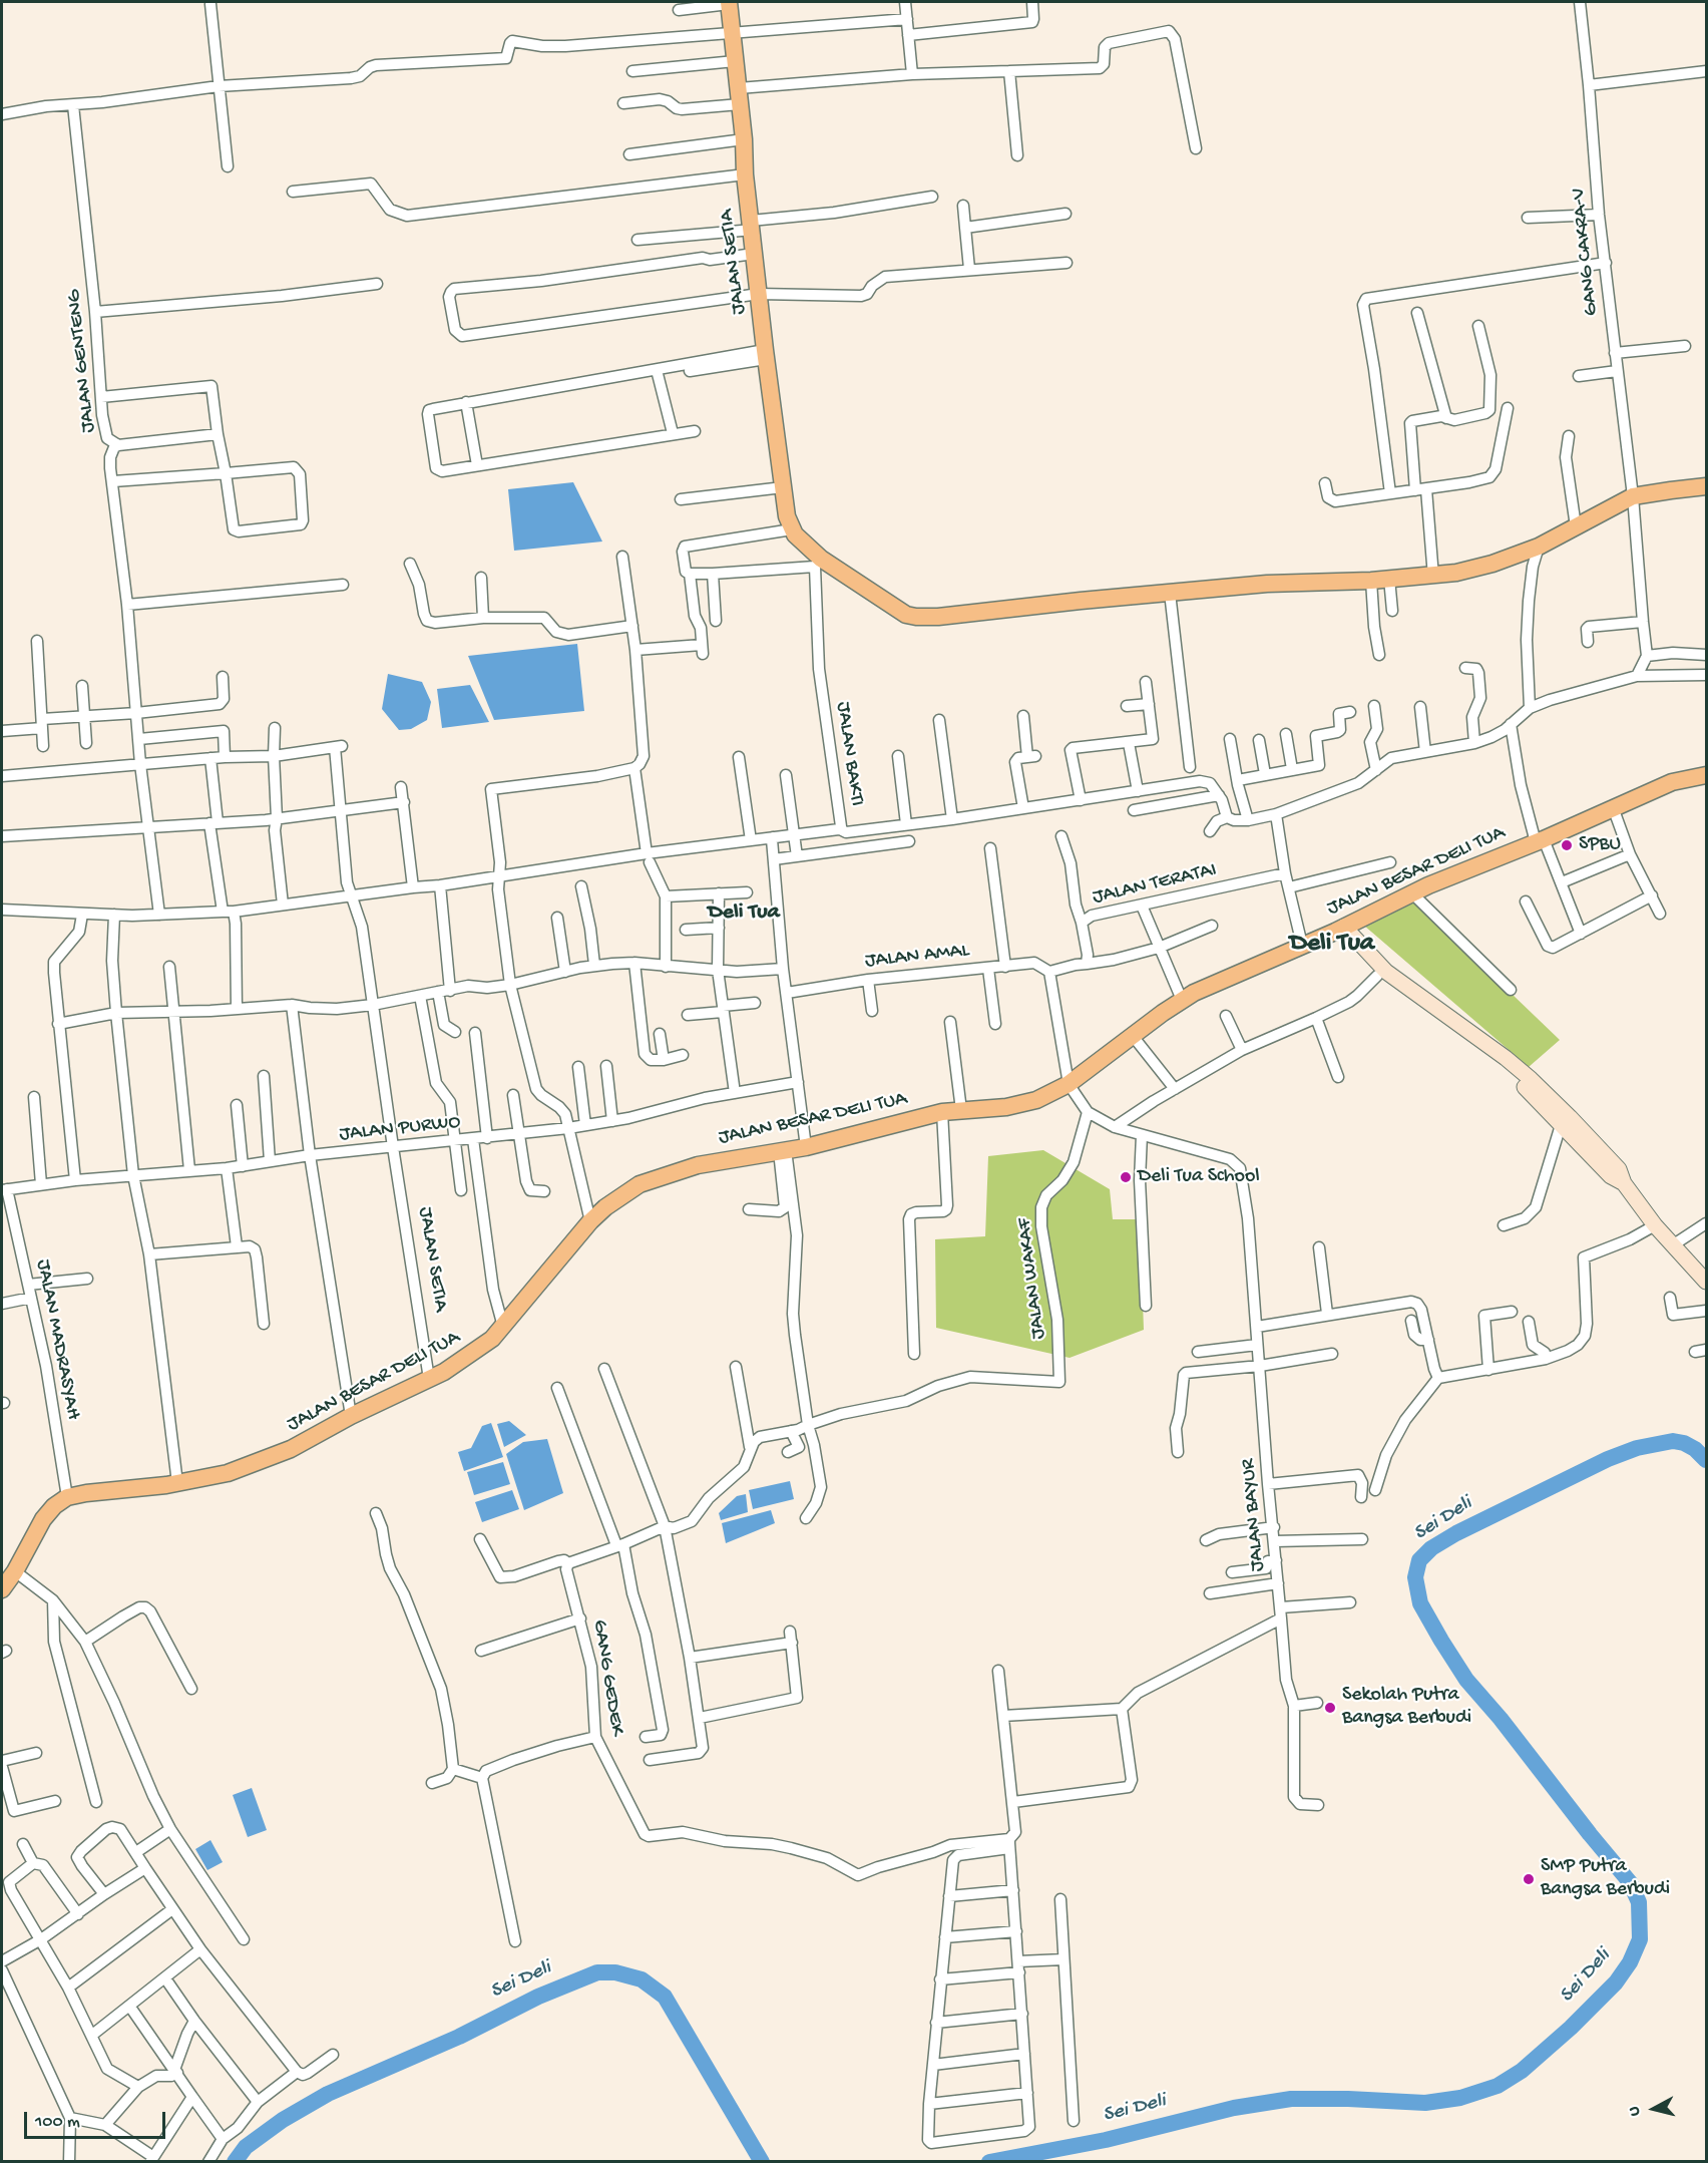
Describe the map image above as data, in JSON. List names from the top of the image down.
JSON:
{
  "streets": {
    "main road": ["JALAN SETIA", "JALAN BESAR DELI TUA"],
    "street": [
      "GANG CAKRA-V",
      "JALAN GENTENG",
      "JALAN BAKTI",
      "JALAN TERATAI",
      "JALAN AMAL",
      "JALAN PURWO",
      "JALAN WAKAF",
      "JALAN MADRASYAH",
      "JALAN BAYUR",
      "GANG GEDEK"
    ]
  },
  "crossings": [
    ["JALAN SETIA", "JALAN BAKTI"],
    ["JALAN SETIA", "JALAN BESAR DELI TUA"],
    ["JALAN SETIA", "JALAN PURWO"],
    ["JALAN GENTENG", "JALAN BAKTI"],
    ["JALAN BESAR DELI TUA", "JALAN MADRASYAH"],
    ["JALAN BESAR DELI TUA", "JALAN BAYUR"],
    ["JALAN PURWO", "JALAN MADRASYAH"],
    ["JALAN WAKAF", "JALAN BAYUR"]
  ],
  "districts": ["Deli Tua", "Deli Tua"],
  "water": ["Sei Deli"],
  "places": [
    "SPBU",
    "Deli Tua School",
    "Sekolah Putra Bangsa Berbudi",
    "SMP Putra Bangsa Berbudi"
  ],
  "scale_bar": "100 m",
  "north": "left"
}
